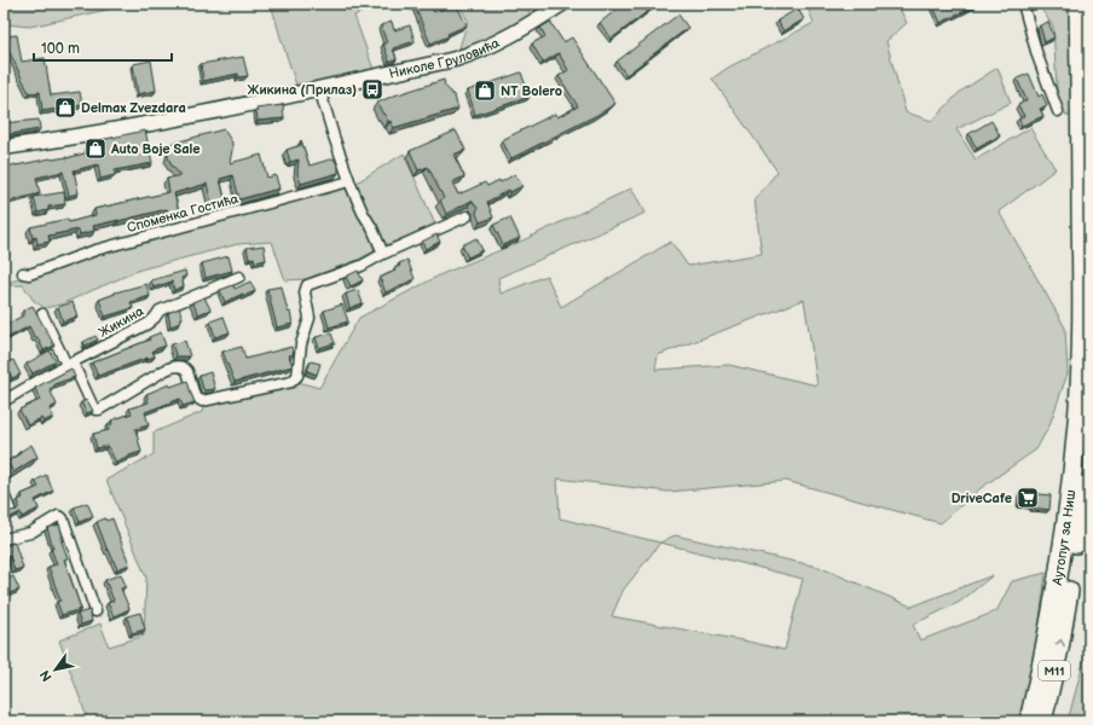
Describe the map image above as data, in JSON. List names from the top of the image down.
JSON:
{
  "streets": {
    "highway": ["Аутопут за Ниш", "M11"],
    "street": ["Николе Груловића", "Споменка Гостића", "Жикина"]
  },
  "places": {
    "bus stop": ["Жикина (Прилаз)"],
    "shop": ["NT Bolero", "Delmax Zvezdara", "Auto Boje Sale"],
    "supermarket": ["DriveCafe"]
  },
  "scale_bar": "100 m",
  "north": "bottom left"
}
